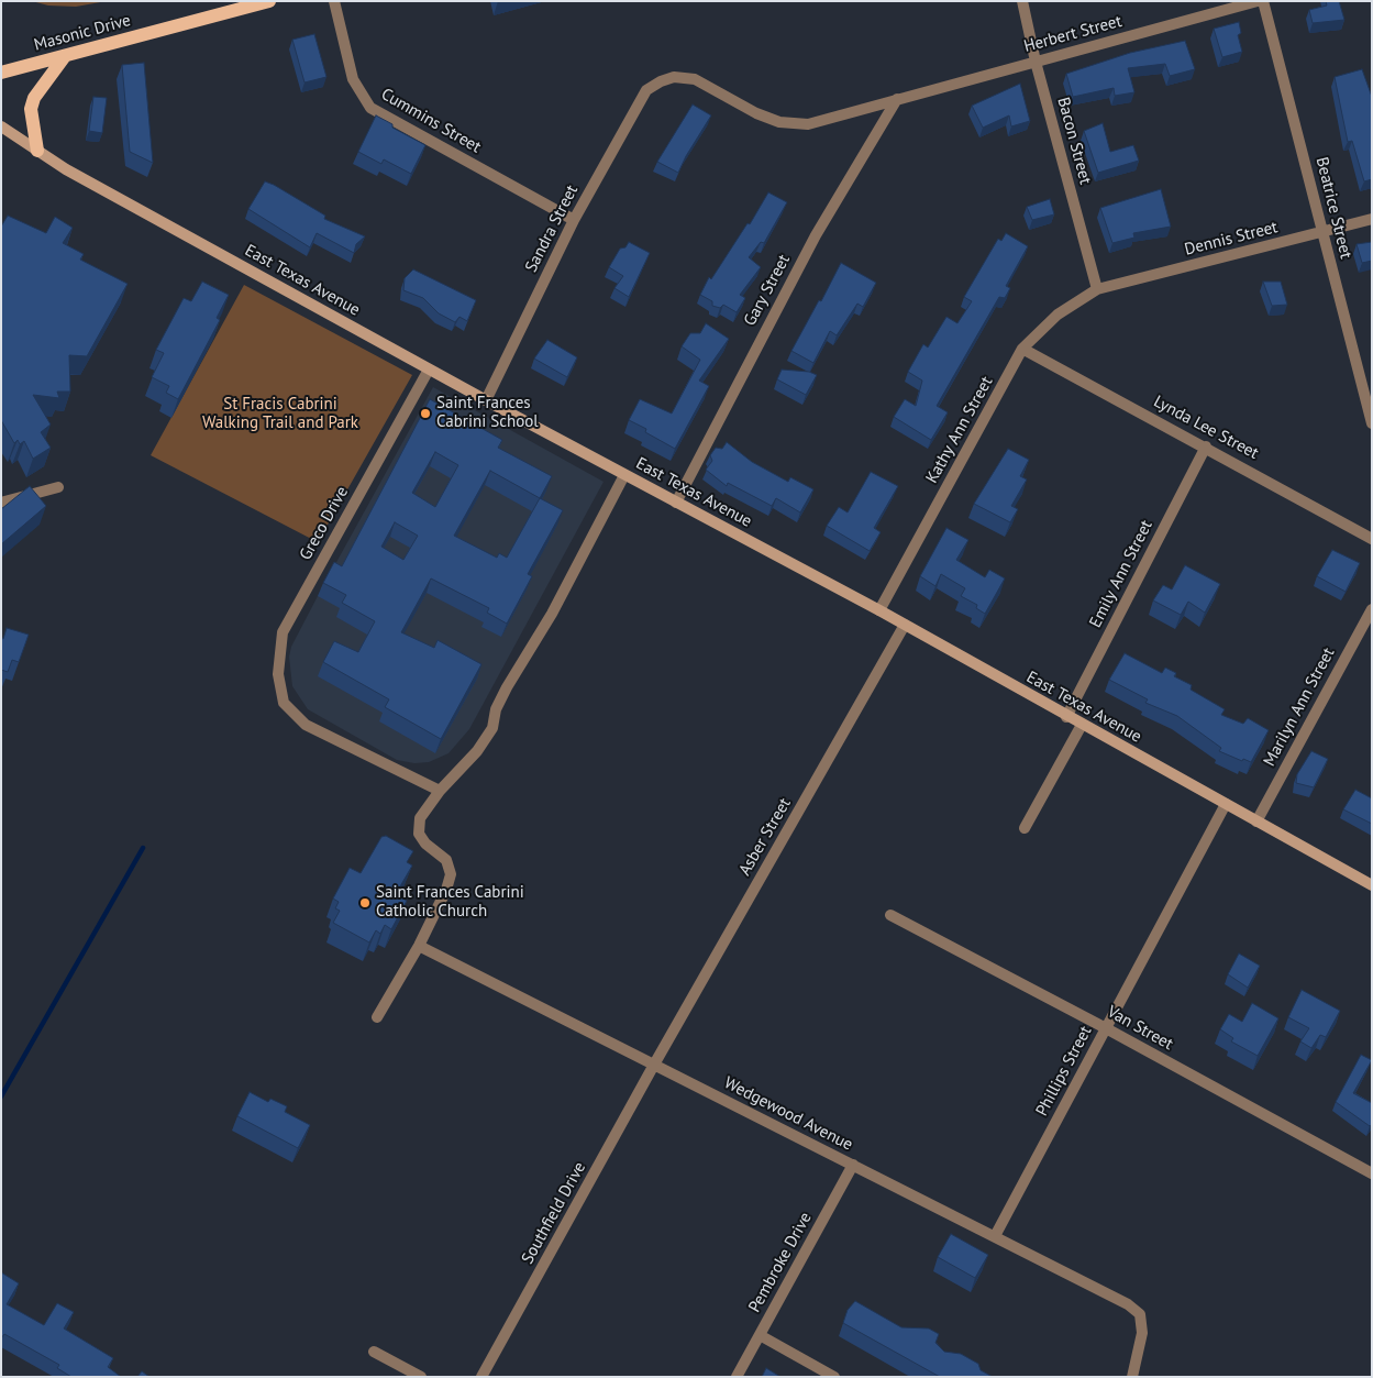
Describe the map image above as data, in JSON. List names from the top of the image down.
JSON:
{
  "streets": {
    "main road": ["Masonic Drive"],
    "street": [
      "Herbert Street",
      "Cummins Street",
      "Bacon Street",
      "Beatrice Street",
      "Sandra Street",
      "Dennis Street",
      "East Texas Avenue",
      "Gary Street",
      "Lynda Lee Street",
      "Kathy Ann Street",
      "Greco Drive",
      "Emily Ann Street",
      "Marilyn Ann Street",
      "Asber Street",
      "Van Street",
      "Phillips Street",
      "Wedgewood Avenue",
      "Southfield Drive",
      "Pembroke Drive"
    ]
  },
  "crossings": [
    ["Herbert Street", "Bacon Street"],
    ["Herbert Street", "Sandra Street"],
    ["Herbert Street", "Gary Street"],
    ["Cummins Street", "Sandra Street"],
    ["Bacon Street", "Dennis Street"],
    ["Bacon Street", "Kathy Ann Street"],
    ["Beatrice Street", "Dennis Street"],
    ["Sandra Street", "East Texas Avenue"],
    ["Dennis Street", "Kathy Ann Street"],
    ["East Texas Avenue", "Gary Street"],
    ["East Texas Avenue", "Kathy Ann Street"],
    ["East Texas Avenue", "Greco Drive"],
    ["East Texas Avenue", "Emily Ann Street"],
    ["East Texas Avenue", "Marilyn Ann Street"],
    ["East Texas Avenue", "Asber Street"],
    ["East Texas Avenue", "Phillips Street"],
    ["Lynda Lee Street", "Kathy Ann Street"],
    ["Lynda Lee Street", "Emily Ann Street"],
    ["Asber Street", "Wedgewood Avenue"],
    ["Asber Street", "Southfield Drive"],
    ["Van Street", "Phillips Street"],
    ["Phillips Street", "Wedgewood Avenue"],
    ["Wedgewood Avenue", "Southfield Drive"],
    ["Wedgewood Avenue", "Pembroke Drive"]
  ],
  "parks": ["St Fracis Cabrini Walking Trail and Park"],
  "places": ["Saint Frances Cabrini School", "Saint Frances Cabrini Catholic Church"]
}
